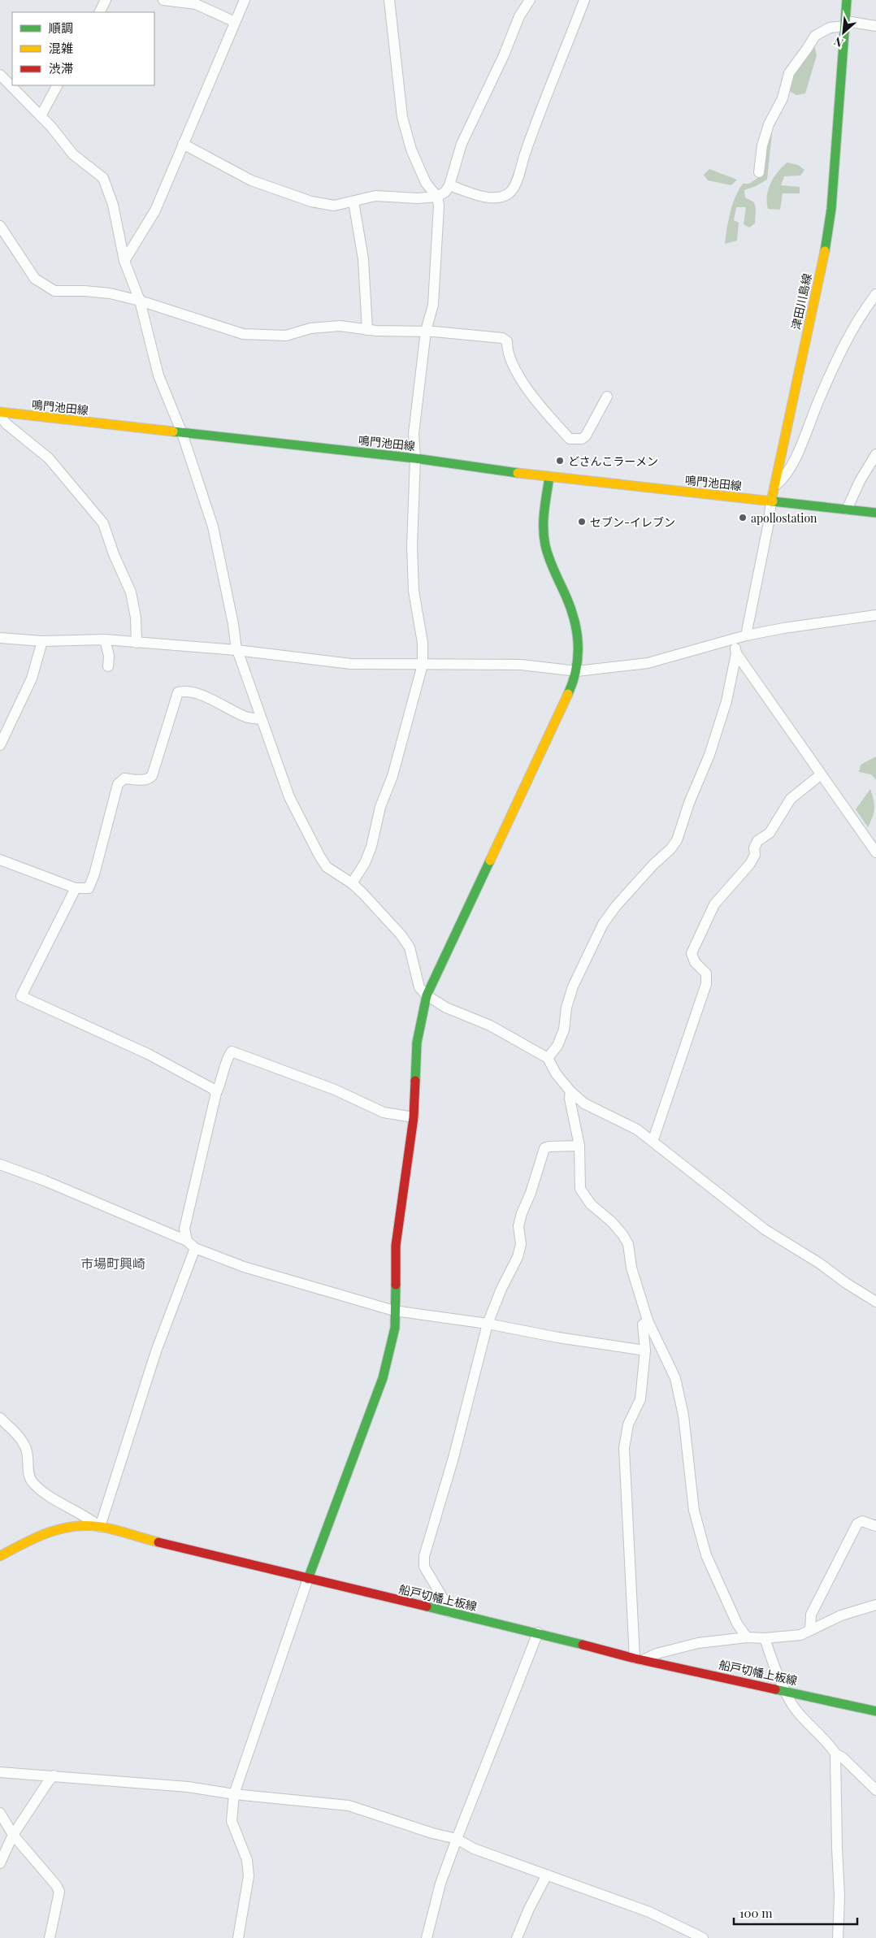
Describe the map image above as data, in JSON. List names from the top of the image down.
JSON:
{
  "streets": {
    "main road": ["津田川島線", "鳴門池田線", "船戸切幡上板線"]
  },
  "crossings": [
    ["津田川島線", "鳴門池田線"]
  ],
  "districts": ["市場町興崎"],
  "places": ["どさんこラーメン", "apollostation", "セブン-イレブン"],
  "legend": ["順調", "混雑", "渋滞"],
  "scale_bar": "100 m",
  "north": "bottom left"
}
